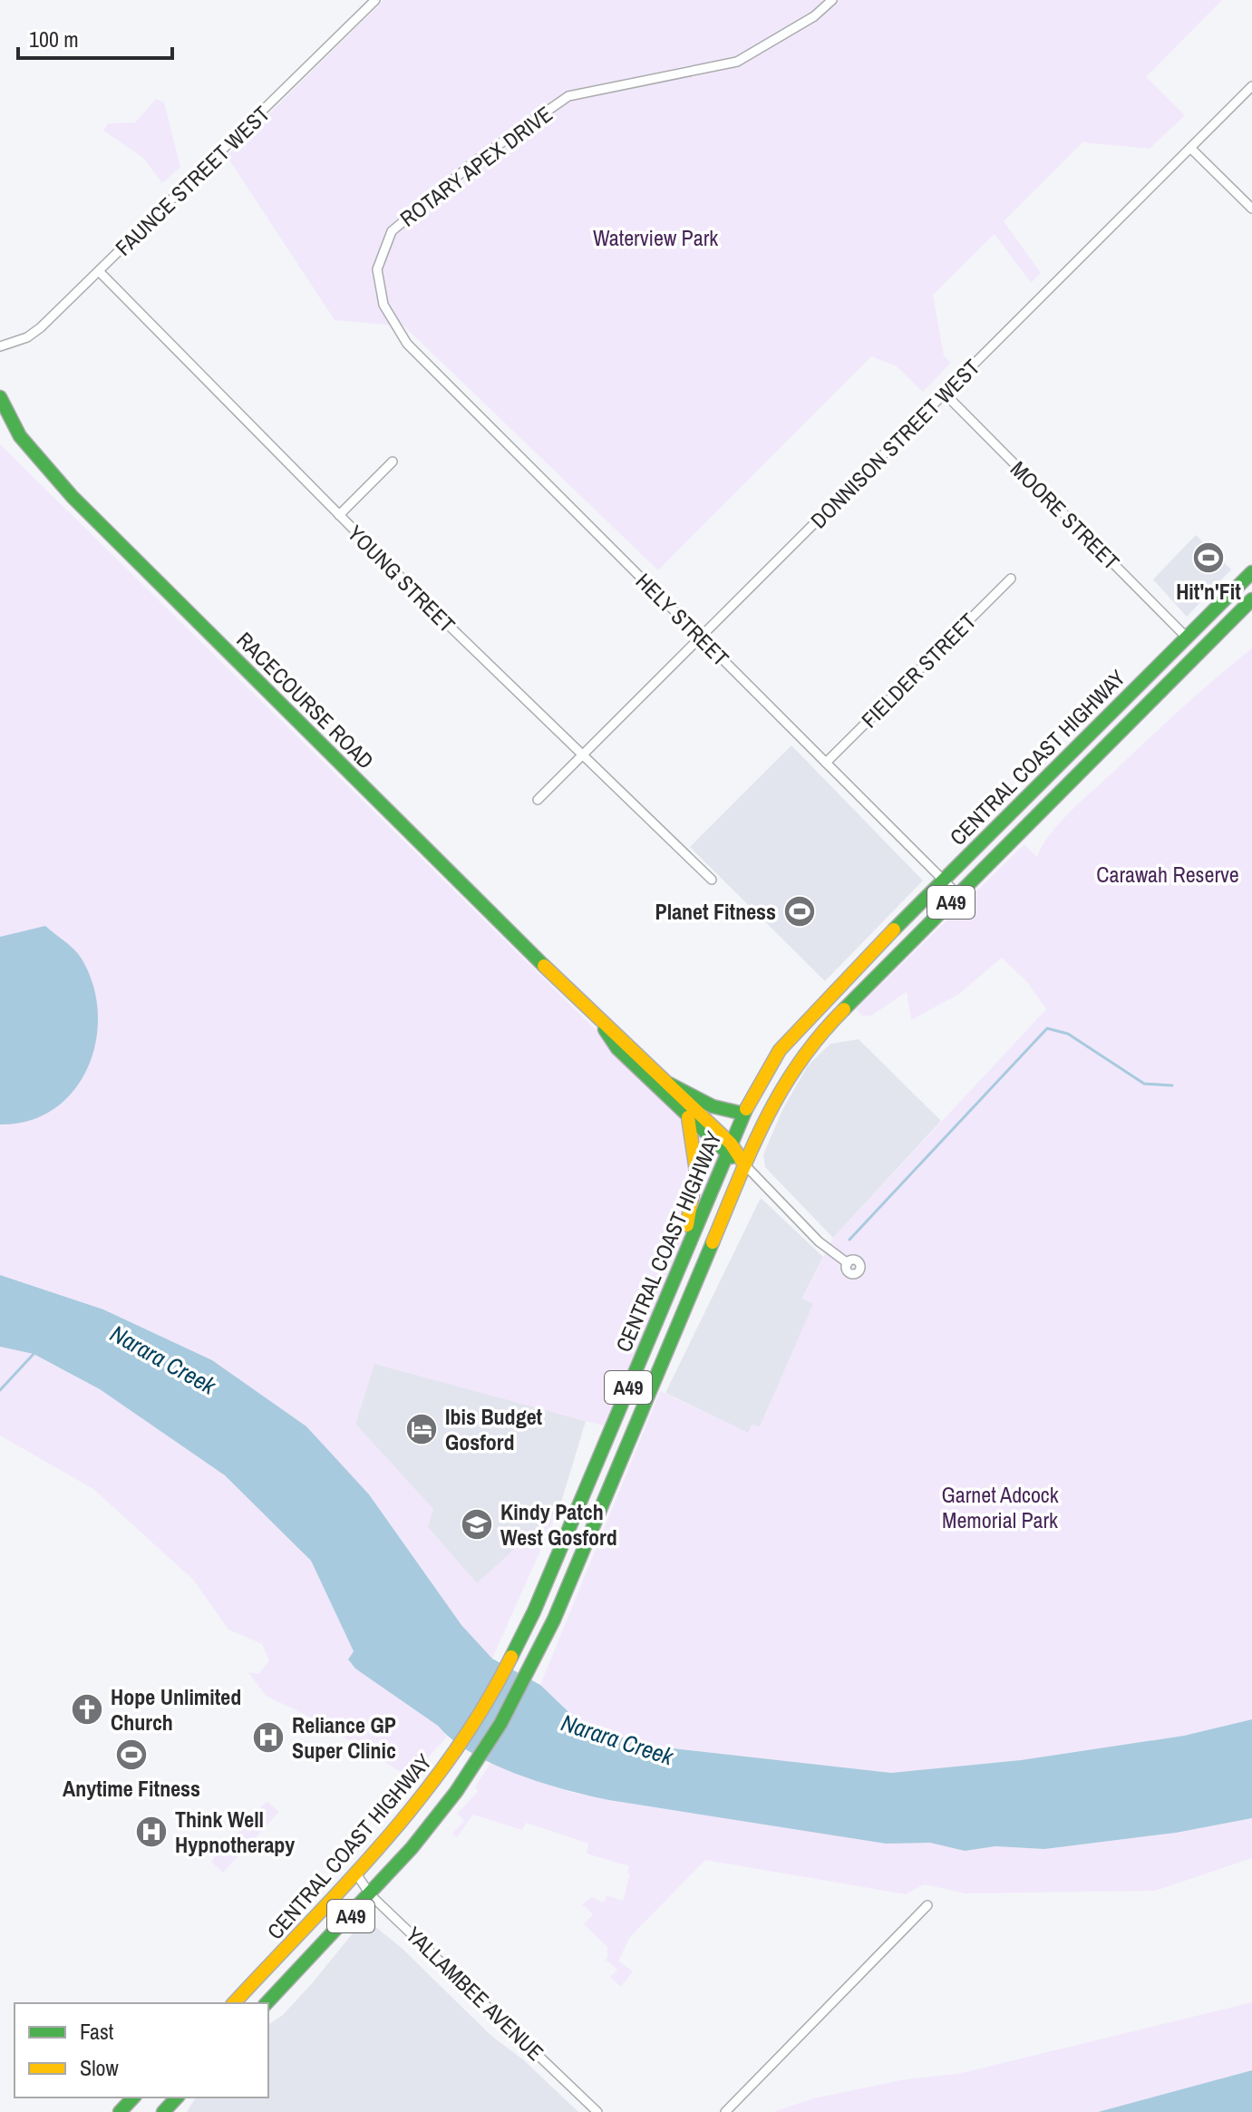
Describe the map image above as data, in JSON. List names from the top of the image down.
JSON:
{
  "streets": {
    "main road": ["RACECOURSE ROAD", "CENTRAL COAST HIGHWAY", "A49"],
    "street": [
      "ROTARY APEX DRIVE",
      "FAUNCE STREET WEST",
      "DONNISON STREET WEST",
      "MOORE STREET",
      "YOUNG STREET",
      "HELY STREET",
      "FIELDER STREET",
      "YALLAMBEE AVENUE"
    ]
  },
  "crossings": [
    ["ROTARY APEX DRIVE", "HELY STREET"],
    ["FAUNCE STREET WEST", "YOUNG STREET"],
    ["DONNISON STREET WEST", "MOORE STREET"],
    ["DONNISON STREET WEST", "YOUNG STREET"],
    ["DONNISON STREET WEST", "HELY STREET"],
    ["MOORE STREET", "CENTRAL COAST HIGHWAY"],
    ["HELY STREET", "FIELDER STREET"],
    ["HELY STREET", "CENTRAL COAST HIGHWAY"],
    ["RACECOURSE ROAD", "CENTRAL COAST HIGHWAY"],
    ["CENTRAL COAST HIGHWAY", "YALLAMBEE AVENUE"]
  ],
  "water": ["Narara Creek"],
  "parks": ["Waterview Park", "Carawah Reserve", "Garnet Adcock Memorial Park"],
  "places": {
    "sports": ["Hit'n'Fit", "Planet Fitness", "Anytime Fitness"],
    "hotel": ["Ibis Budget Gosford"],
    "school or university": ["Kindy Patch West Gosford"],
    "church": ["Hope Unlimited Church"],
    "hospital": ["Reliance GP Super Clinic", "Think Well Hypnotherapy"]
  },
  "legend": ["Fast", "Slow"],
  "scale_bar": "100 m"
}
